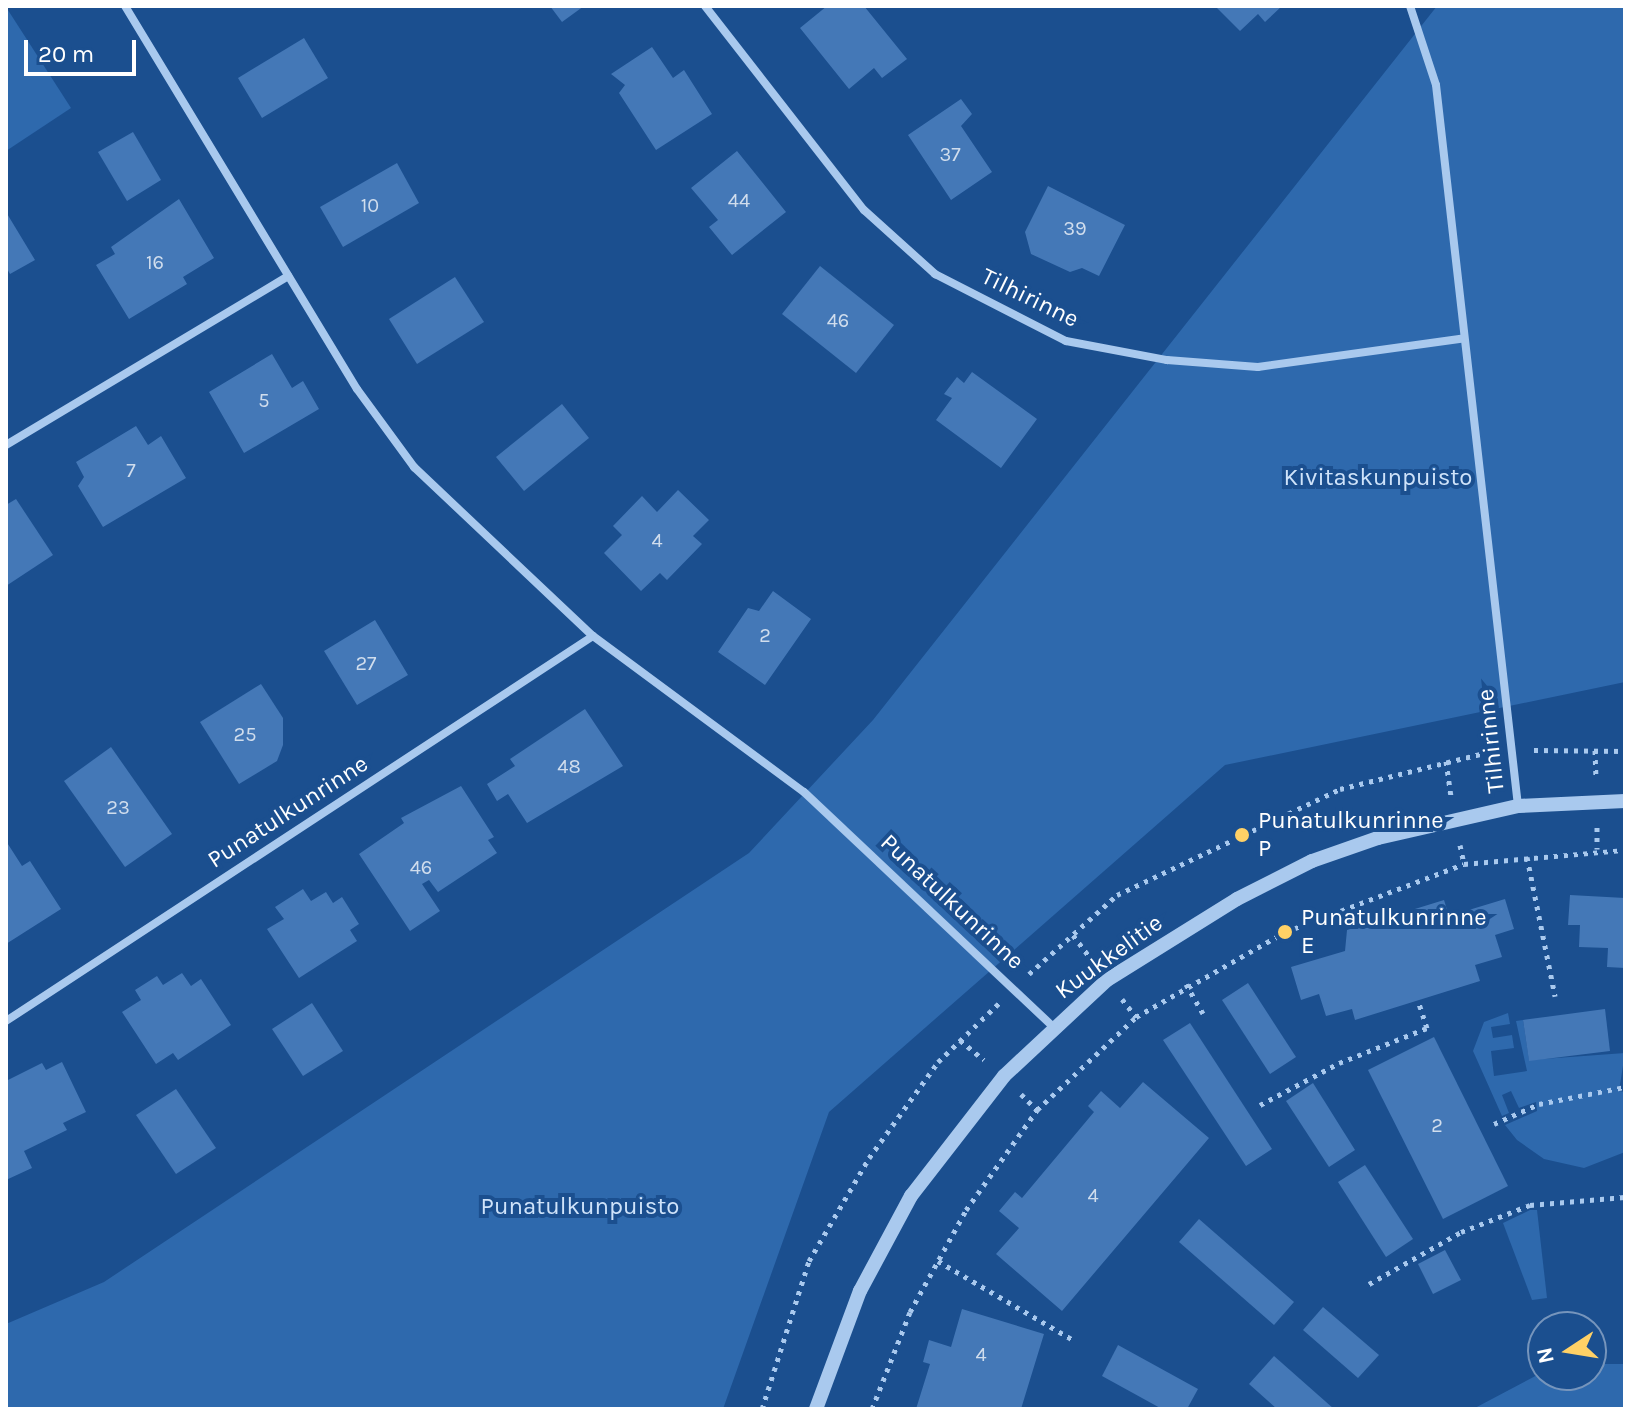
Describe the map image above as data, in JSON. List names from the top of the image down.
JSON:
{
  "streets": {
    "street": ["Tilhirinne", "Punatulkunrinne", "Kuukkelitie"]
  },
  "crossings": [
    ["Tilhirinne", "Kuukkelitie"],
    ["Punatulkunrinne", "Kuukkelitie"]
  ],
  "parks": ["Kivitaskunpuisto", "Punatulkunpuisto"],
  "places": ["Punatulkunrinne P", "Punatulkunrinne E"],
  "house_numbers": [
    "37",
    "44",
    "10",
    "39",
    "16",
    "46",
    "5",
    "7",
    "4",
    "2",
    "27",
    "25",
    "48",
    "23",
    "46",
    "2",
    "4",
    "4"
  ],
  "scale_bar": "20 m",
  "north": "left"
}
